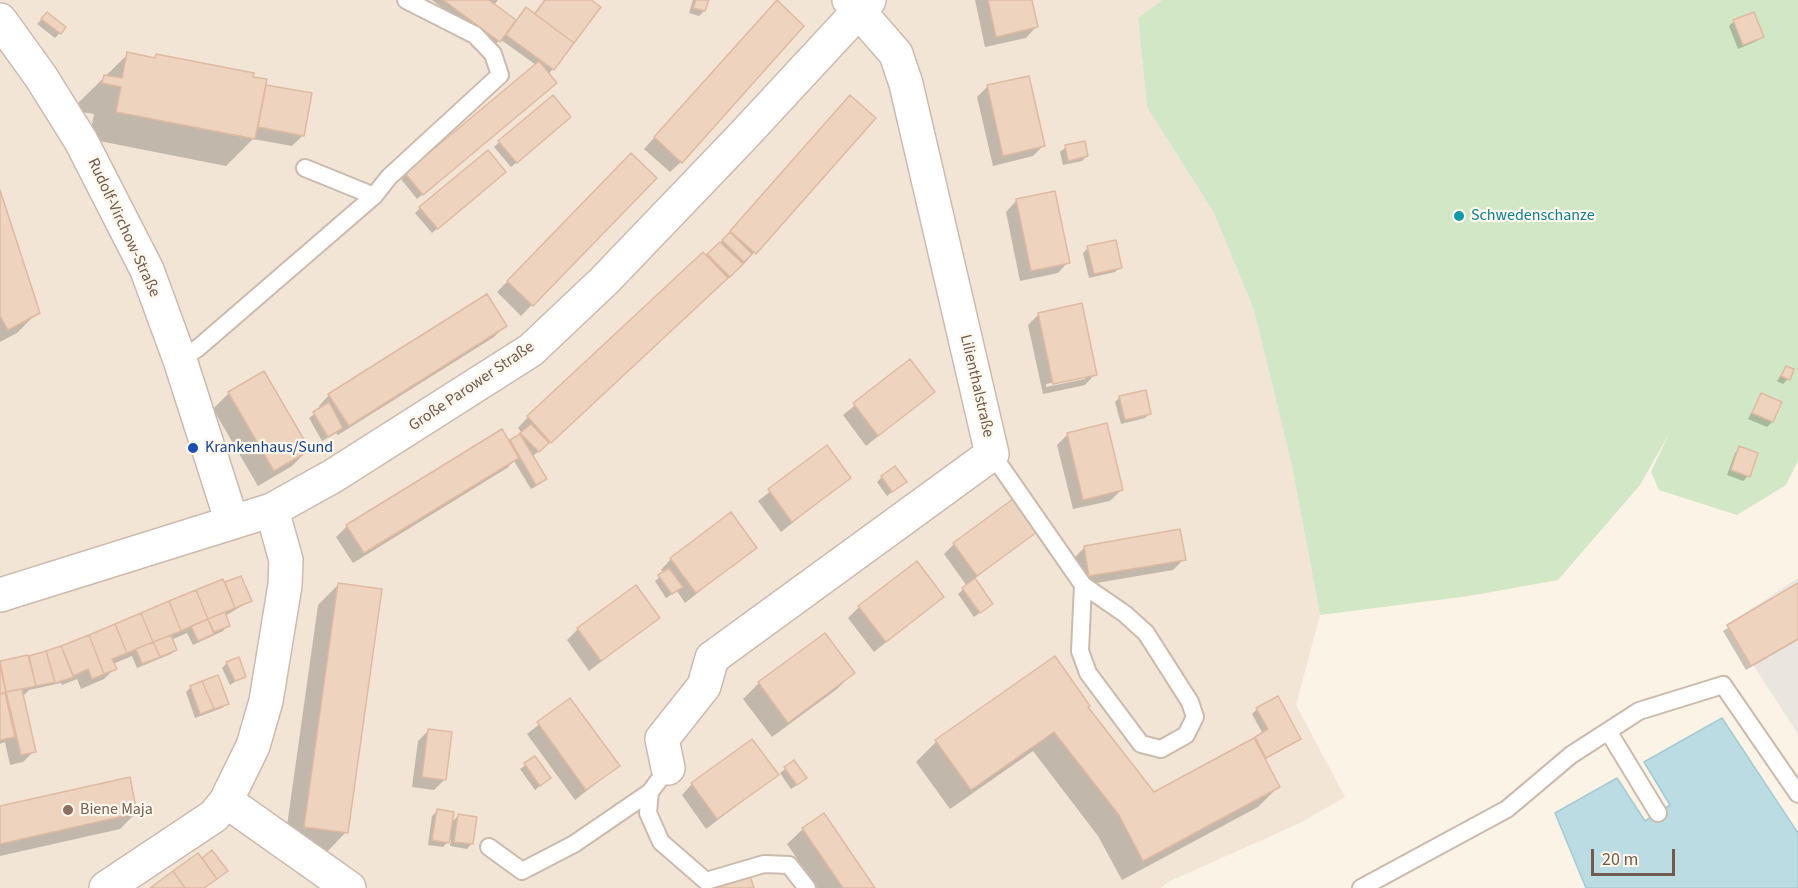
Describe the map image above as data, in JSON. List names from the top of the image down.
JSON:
{
  "streets": {
    "street": ["Rudolf-Virchow-Straße", "Lilienthalstraße", "Große Parower Straße"]
  },
  "crossings": [
    ["Rudolf-Virchow-Straße", "Große Parower Straße"],
    ["Lilienthalstraße", "Große Parower Straße"]
  ],
  "places": ["Schwedenschanze", "Krankenhaus/Sund", "Biene Maja"],
  "scale_bar": "20 m"
}
